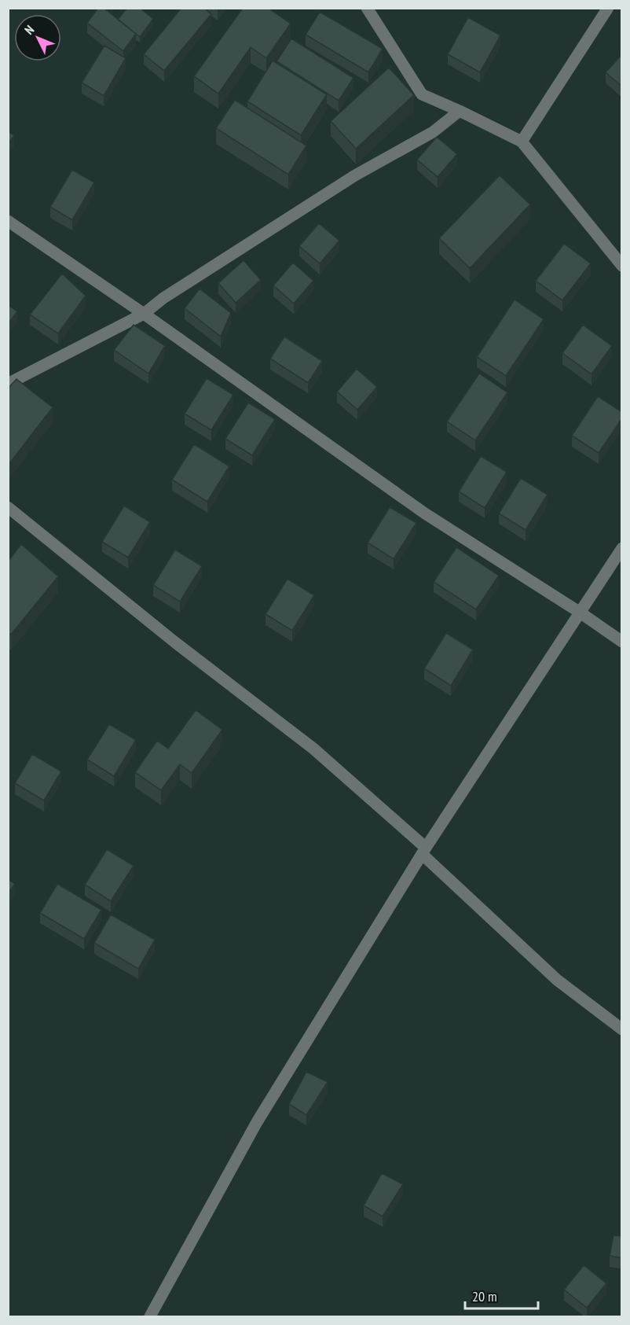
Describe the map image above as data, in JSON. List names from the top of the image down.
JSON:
{
  "scale_bar": "20 m",
  "north": "top left"
}
